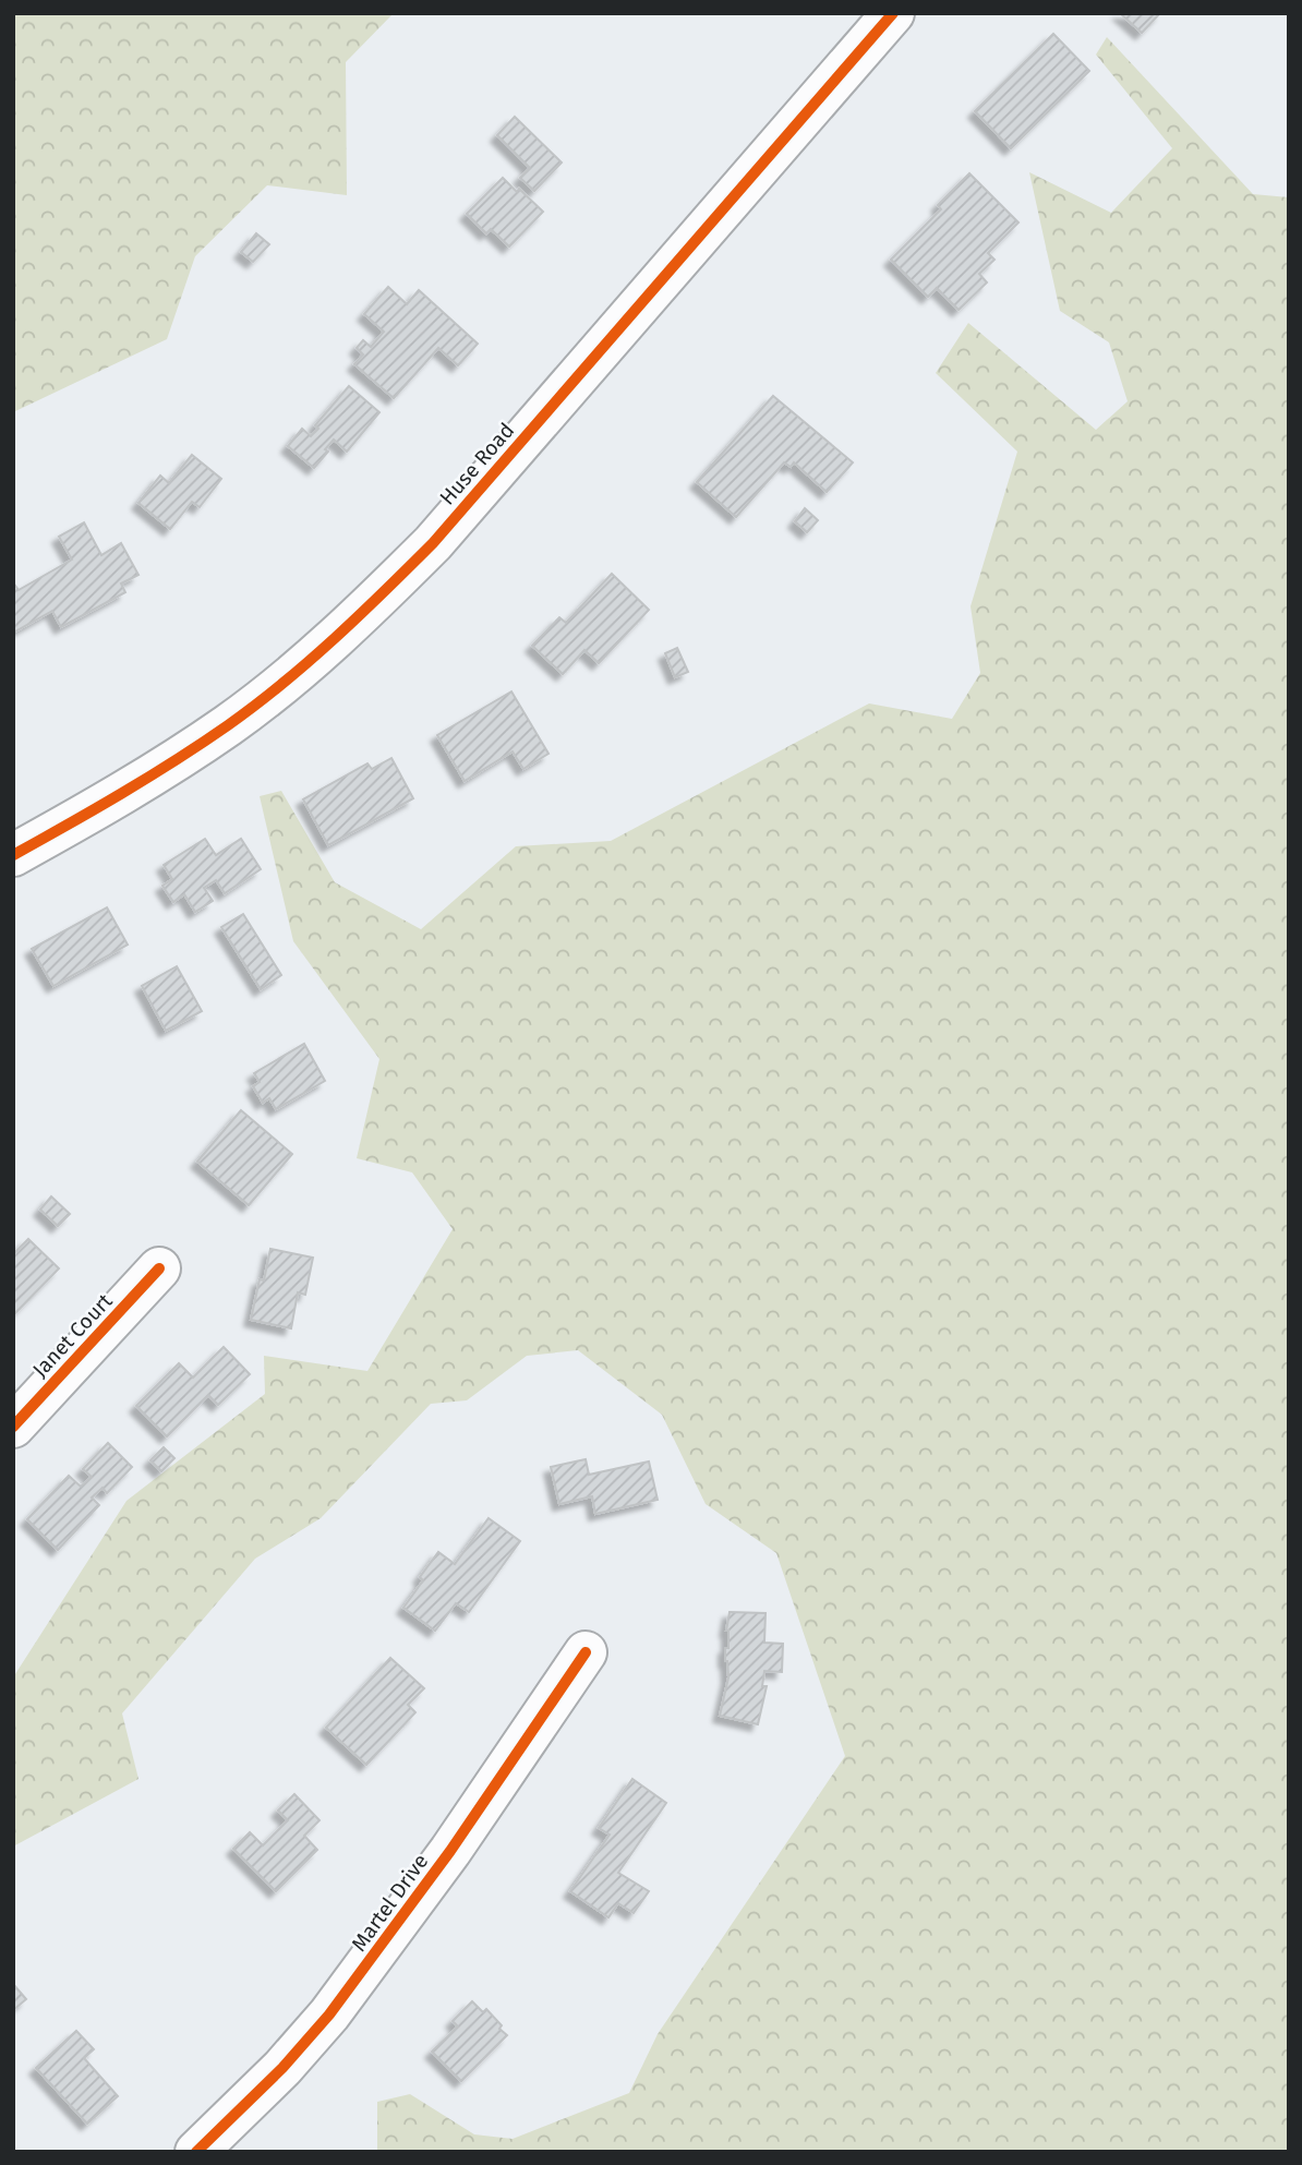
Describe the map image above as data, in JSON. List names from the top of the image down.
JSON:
{
  "streets": {
    "street": ["Huse Road", "Janet Court", "Martel Drive"]
  }
}
